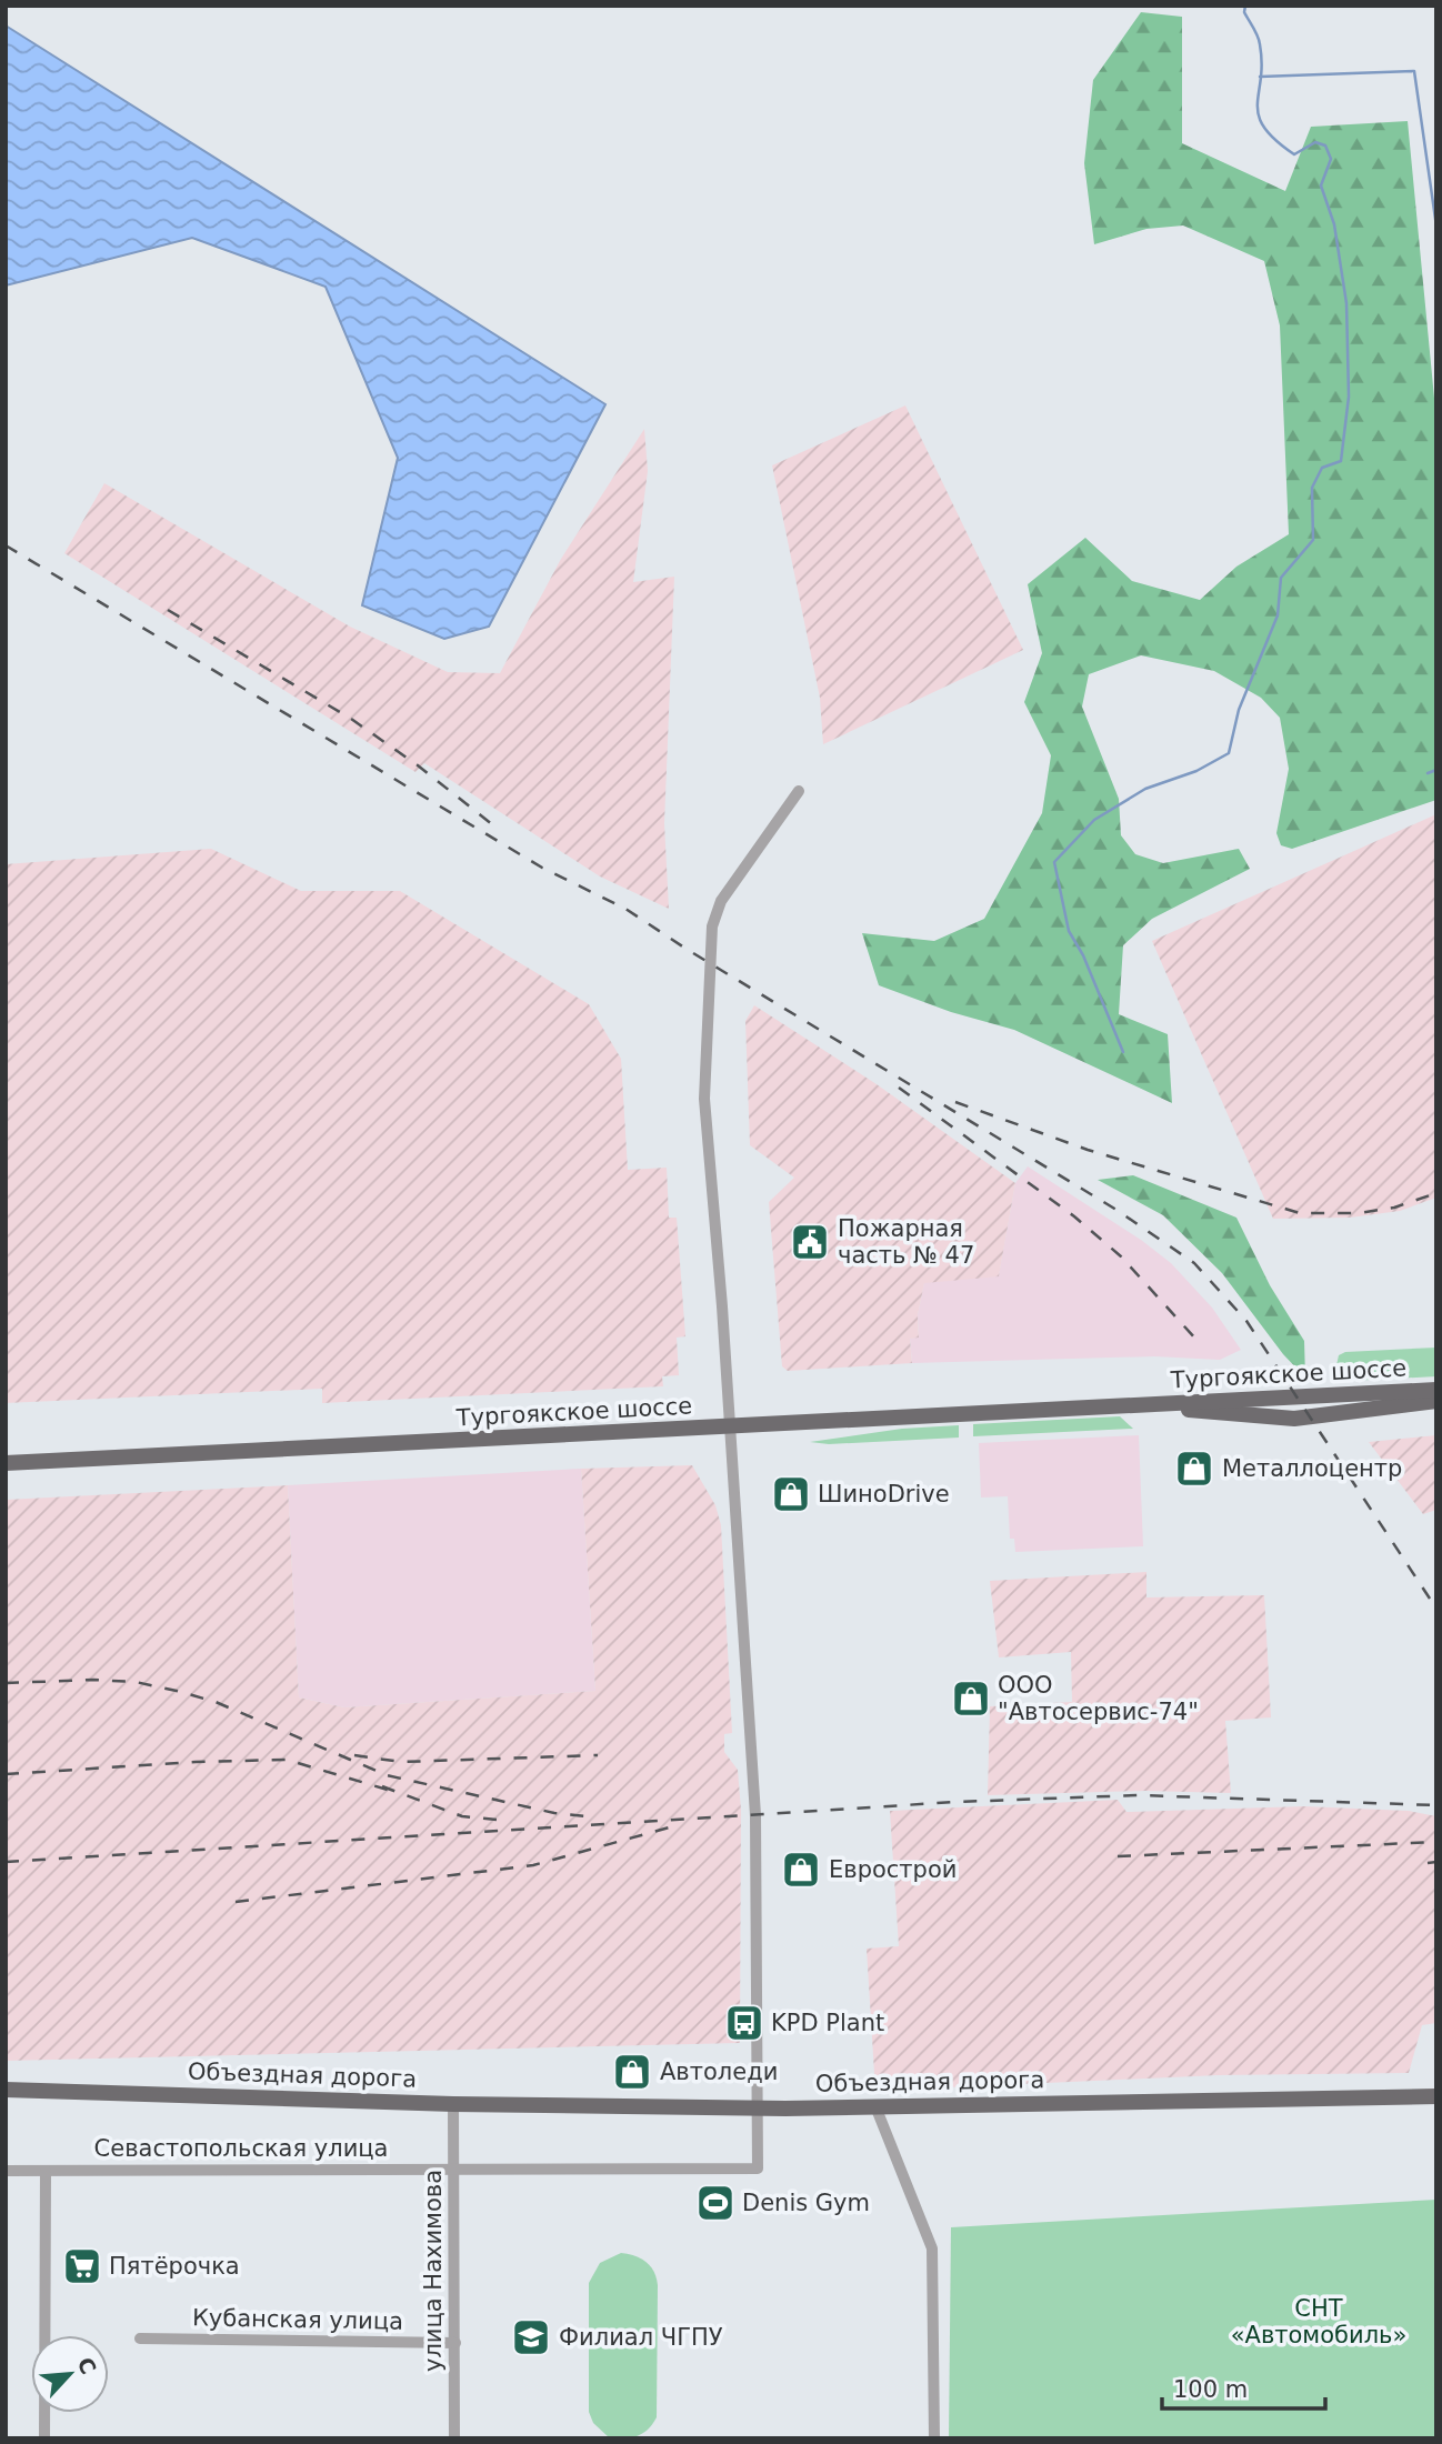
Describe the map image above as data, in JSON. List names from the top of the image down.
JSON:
{
  "streets": {
    "main road": ["Тургоякское шоссе", "Объездная дорога"],
    "street": ["Севастопольская улица", "улица Нахимова", "Кубанская улица"]
  },
  "crossings": [
    ["Объездная дорога", "Севастопольская улица"],
    ["Объездная дорога", "улица Нахимова"],
    ["Севастопольская улица", "улица Нахимова"],
    ["улица Нахимова", "Кубанская улица"]
  ],
  "parks": ["СНТ «Автомобиль»"],
  "places": {
    "public building": ["Пожарная часть № 47"],
    "shop": [
      "Металлоцентр",
      "ШиноDrive",
      "ООО \"Автосервис-74\"",
      "Еврострой",
      "Автоледи"
    ],
    "bus stop": ["KPD Plant"],
    "sports": ["Denis Gym"],
    "supermarket": ["Пятёрочка"],
    "school or university": ["Филиал ЧГПУ"]
  },
  "scale_bar": "100 m",
  "north": "top right"
}
